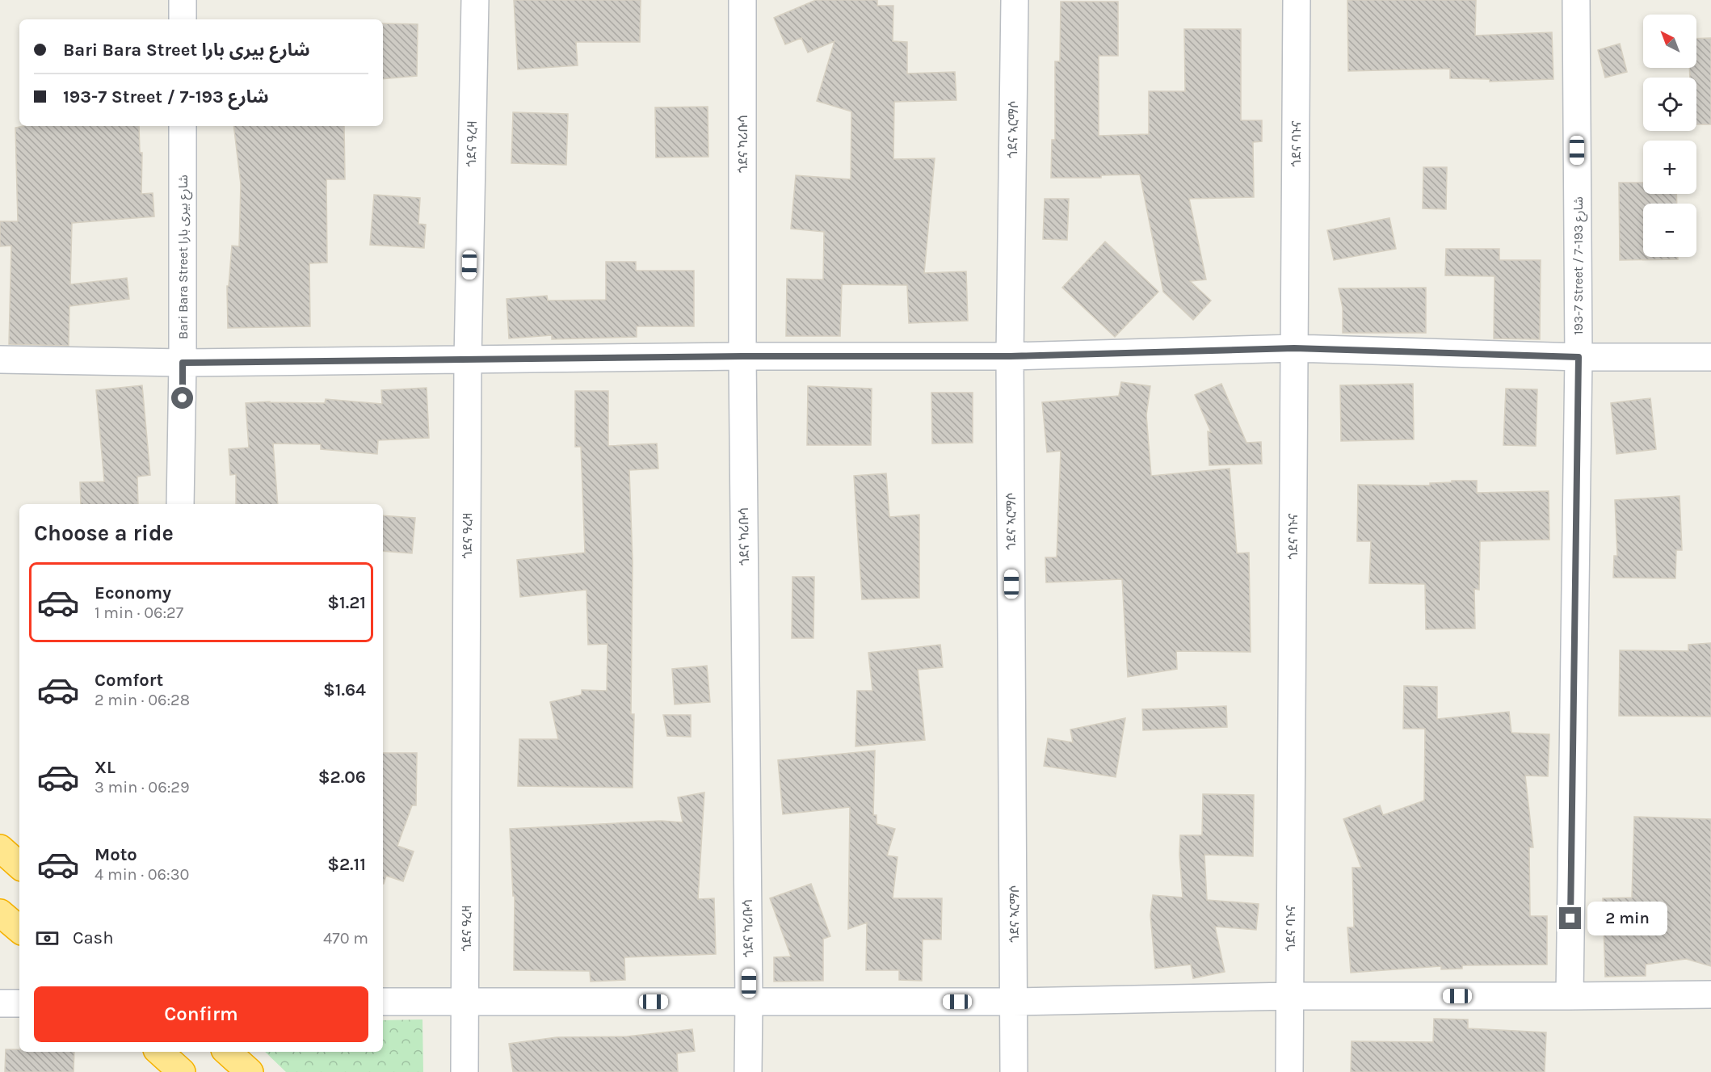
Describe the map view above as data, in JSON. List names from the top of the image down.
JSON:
{
  "streets": {
    "street": [
      "ጎደና ኣርማሶ",
      "ጎደና ዓረዛ",
      "ጎደና ካሪቡሳ",
      "ጎደና ባኑና",
      "Bari Bara Street شارع بيرى بارا",
      "193-7 Street / شارع 193-7"
    ]
  },
  "north": "top left",
  "page": {
    "map_buttons": ["+", "−"],
    "banner": ["Bari Bara Street شارع بيرى بارا", "193-7 Street / شارع 193-7"],
    "heading": "Choose a ride",
    "list": [
      {
        "name": "Economy",
        "note": "1 min · 06:27",
        "value": "$1.21"
      },
      {
        "name": "Comfort",
        "note": "2 min · 06:28",
        "value": "$1.64"
      },
      {
        "name": "XL",
        "note": "3 min · 06:29",
        "value": "$2.06"
      },
      {
        "name": "Moto",
        "note": "4 min · 06:30",
        "value": "$2.11"
      }
    ],
    "bubble": "2 min",
    "pay": ["Cash", "470 m"],
    "buttons": "Confirm"
  }
}
